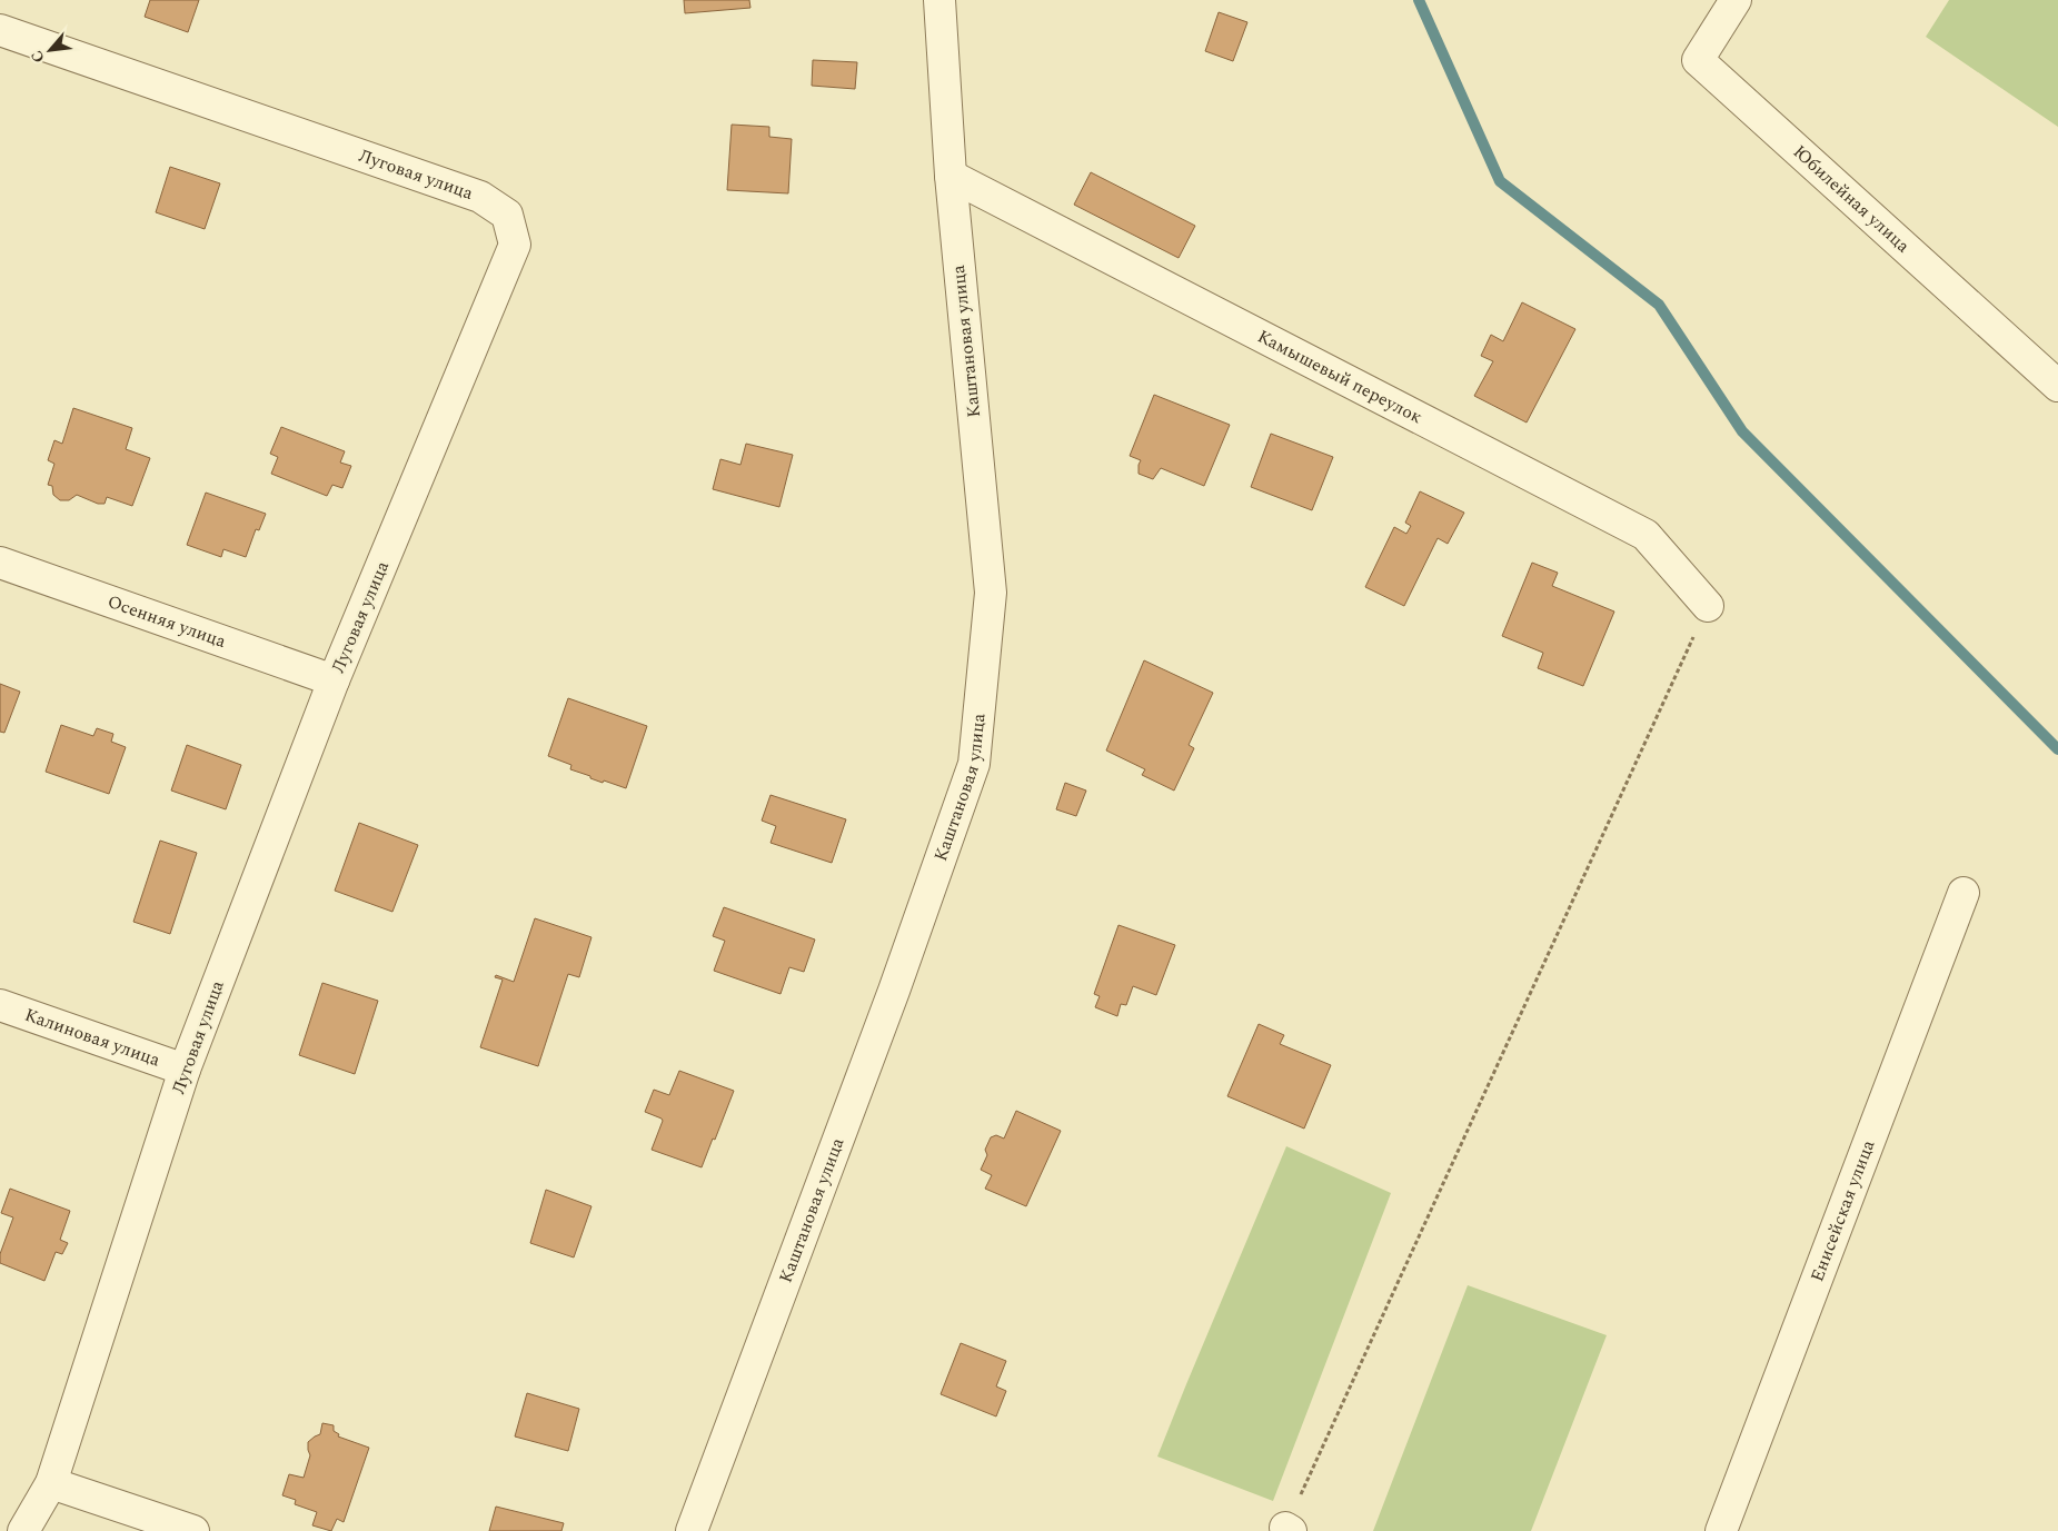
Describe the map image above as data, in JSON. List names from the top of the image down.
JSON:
{
  "streets": {
    "street": [
      "Луговая улица",
      "Юбилейная улица",
      "Каштановая улица",
      "Камышевый переулок",
      "Осенняя улица",
      "Калиновая улица",
      "Енисейская улица"
    ]
  },
  "crossings": [
    ["Луговая улица", "Осенняя улица"],
    ["Луговая улица", "Калиновая улица"],
    ["Каштановая улица", "Камышевый переулок"]
  ],
  "north": "bottom left"
}
